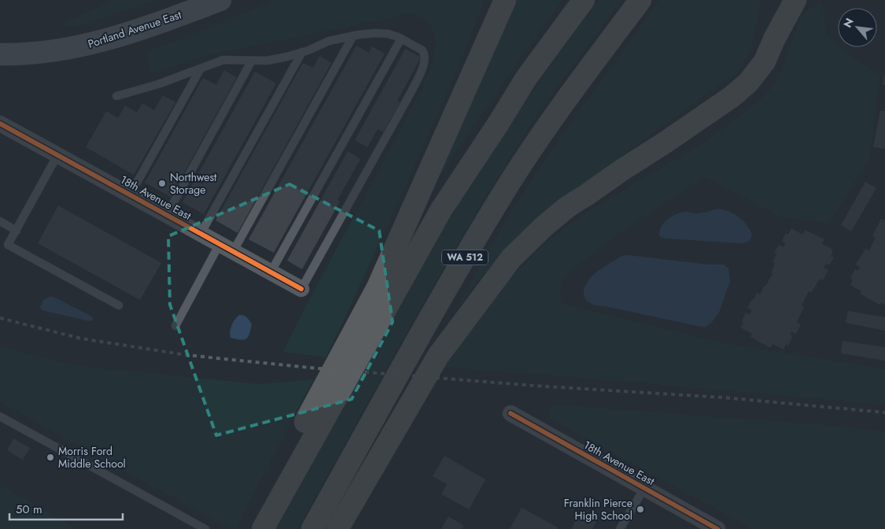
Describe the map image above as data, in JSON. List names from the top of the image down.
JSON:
{
  "streets": {
    "highway": ["WA 512"],
    "main road": ["Portland Avenue East"],
    "street": ["18th Avenue East"]
  },
  "places": ["Northwest Storage", "Morris Ford Middle School", "Franklin Pierce High School"],
  "scale_bar": "50 m",
  "north": "top left"
}
